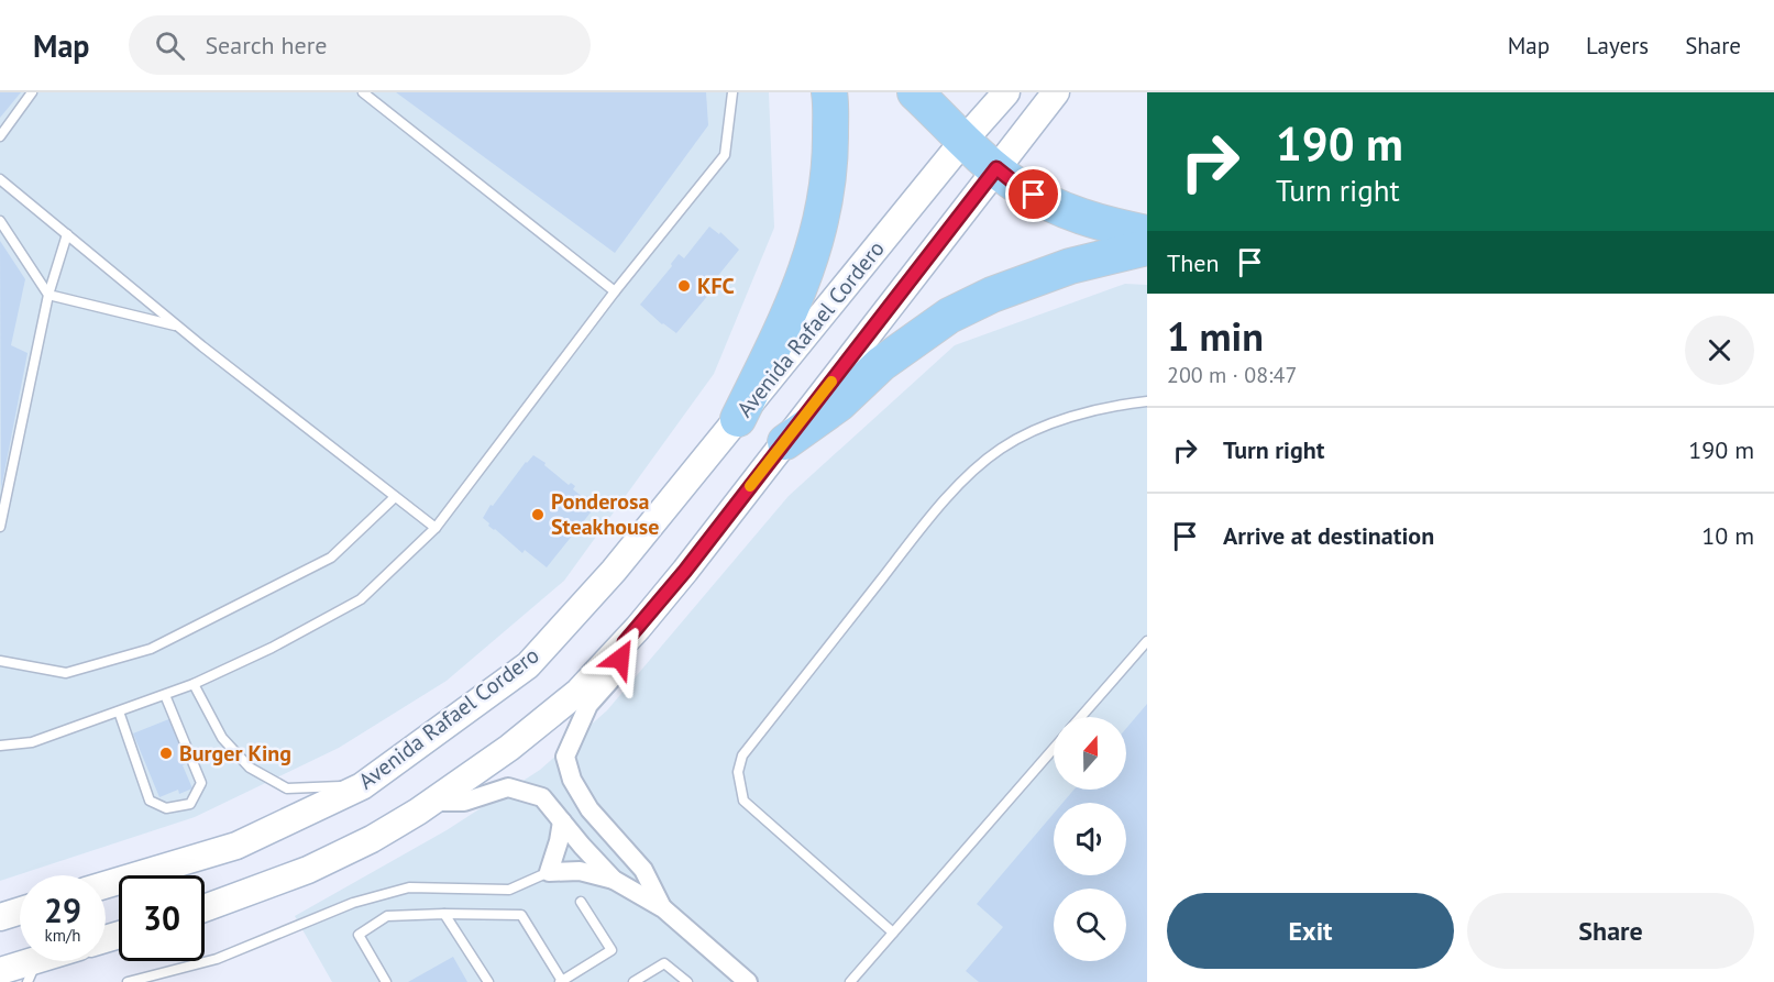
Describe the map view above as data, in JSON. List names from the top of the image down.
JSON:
{
  "streets": {
    "main road": ["Avenida Rafael Cordero"]
  },
  "places": ["KFC", "Ponderosa Steakhouse", "Burger King"],
  "north": "top",
  "page": {
    "header": "Map",
    "search": "Search here",
    "nav": ["Map", "Layers", "Share"],
    "turn": ["190 m", "Turn right"],
    "then": "Then",
    "heading": ["1 min", "200 m · 08:47"],
    "list": [
      {
        "name": "Turn right",
        "value": "190 m"
      },
      {
        "name": "Arrive at destination",
        "value": "10 m"
      }
    ],
    "speed": "29 km/h",
    "limit": "30",
    "buttons": ["Exit", "Share"]
  }
}
